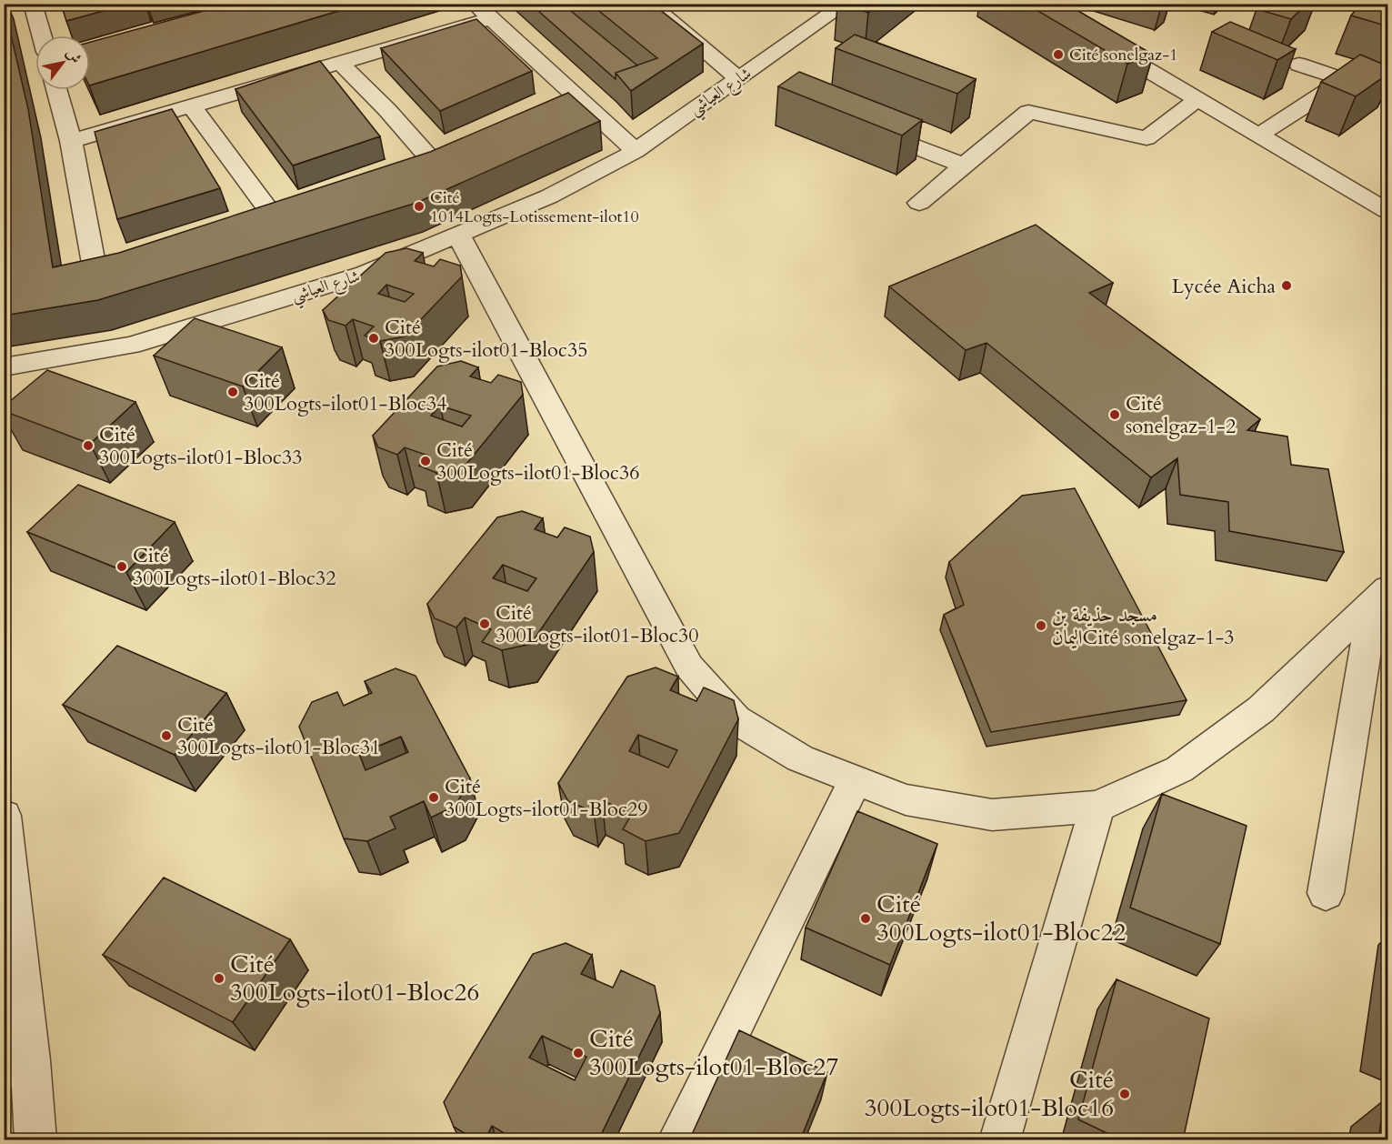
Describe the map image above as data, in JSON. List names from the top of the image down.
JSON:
{
  "streets": {
    "street": ["شارع العياشي"]
  },
  "places": [
    "Cité sonelgaz-1",
    "Cité 1014Logts-Lotissement-ilot10",
    "Lycée Aicha",
    "Cité 300Logts-ilot01-Bloc35",
    "Cité 300Logts-ilot01-Bloc34",
    "Cité sonelgaz-1-2",
    "Cité 300Logts-ilot01-Bloc33",
    "Cité 300Logts-ilot01-Bloc36",
    "Cité 300Logts-ilot01-Bloc32",
    "Cité 300Logts-ilot01-Bloc30",
    "مسجد حذيفة بن اليمانCité sonelgaz-1-3",
    "Cité 300Logts-ilot01-Bloc31",
    "Cité 300Logts-ilot01-Bloc29",
    "Cité 300Logts-ilot01-Bloc22",
    "Cité 300Logts-ilot01-Bloc26",
    "Cité 300Logts-ilot01-Bloc27",
    "Cité 300Logts-ilot01-Bloc16"
  ],
  "north": "top right"
}
